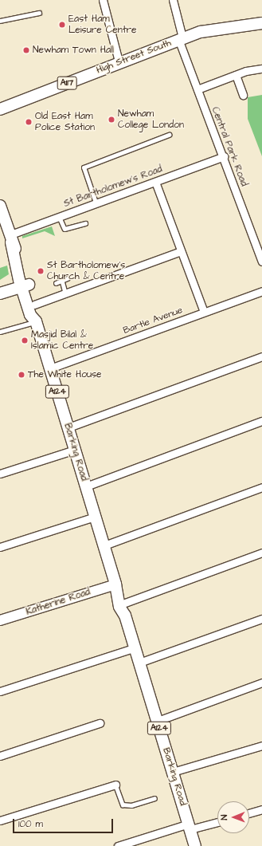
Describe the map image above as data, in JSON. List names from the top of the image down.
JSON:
{
  "streets": {
    "main road": [
      "High Street South",
      "A117",
      "A124",
      "Barking Road",
      "Katherine Road"
    ],
    "street": ["Central Park Road", "St Bartholomew's Road", "Bartle Avenue"]
  },
  "crossings": [
    ["High Street South", "Central Park Road"],
    ["Central Park Road", "St Bartholomew's Road"],
    ["St Bartholomew's Road", "Barking Road"],
    ["Bartle Avenue", "Barking Road"],
    ["Barking Road", "Katherine Road"]
  ],
  "places": [
    "East Ham Leisure Centre",
    "Newham Town Hall",
    "Newham College London",
    "Old East Ham Police Station",
    "St Bartholomew's Church & Centre",
    "Masjid Bilal & Islamic Centre",
    "The White House"
  ],
  "scale_bar": "100 m",
  "north": "left"
}
